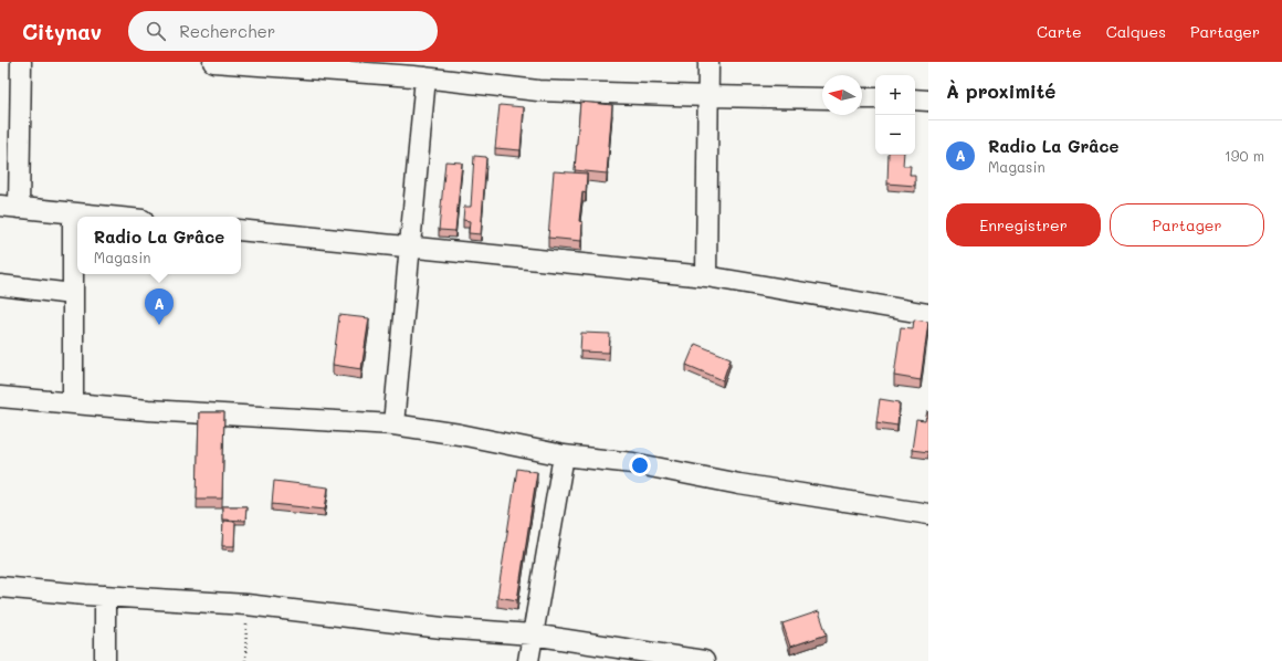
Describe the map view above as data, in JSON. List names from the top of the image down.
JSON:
{
  "north": "left",
  "page": {
    "header": "Citynav",
    "search": "Rechercher",
    "nav": ["Carte", "Calques", "Partager"],
    "heading": "À proximité",
    "map_buttons": ["+", "−"],
    "list": [
      {
        "mark": "A",
        "name": "Radio La Grâce",
        "note": "Magasin",
        "value": "190 m"
      }
    ],
    "buttons": ["Enregistrer", "Partager"],
    "popup": ["Radio La Grâce", "Magasin"],
    "pins": "A"
  }
}
